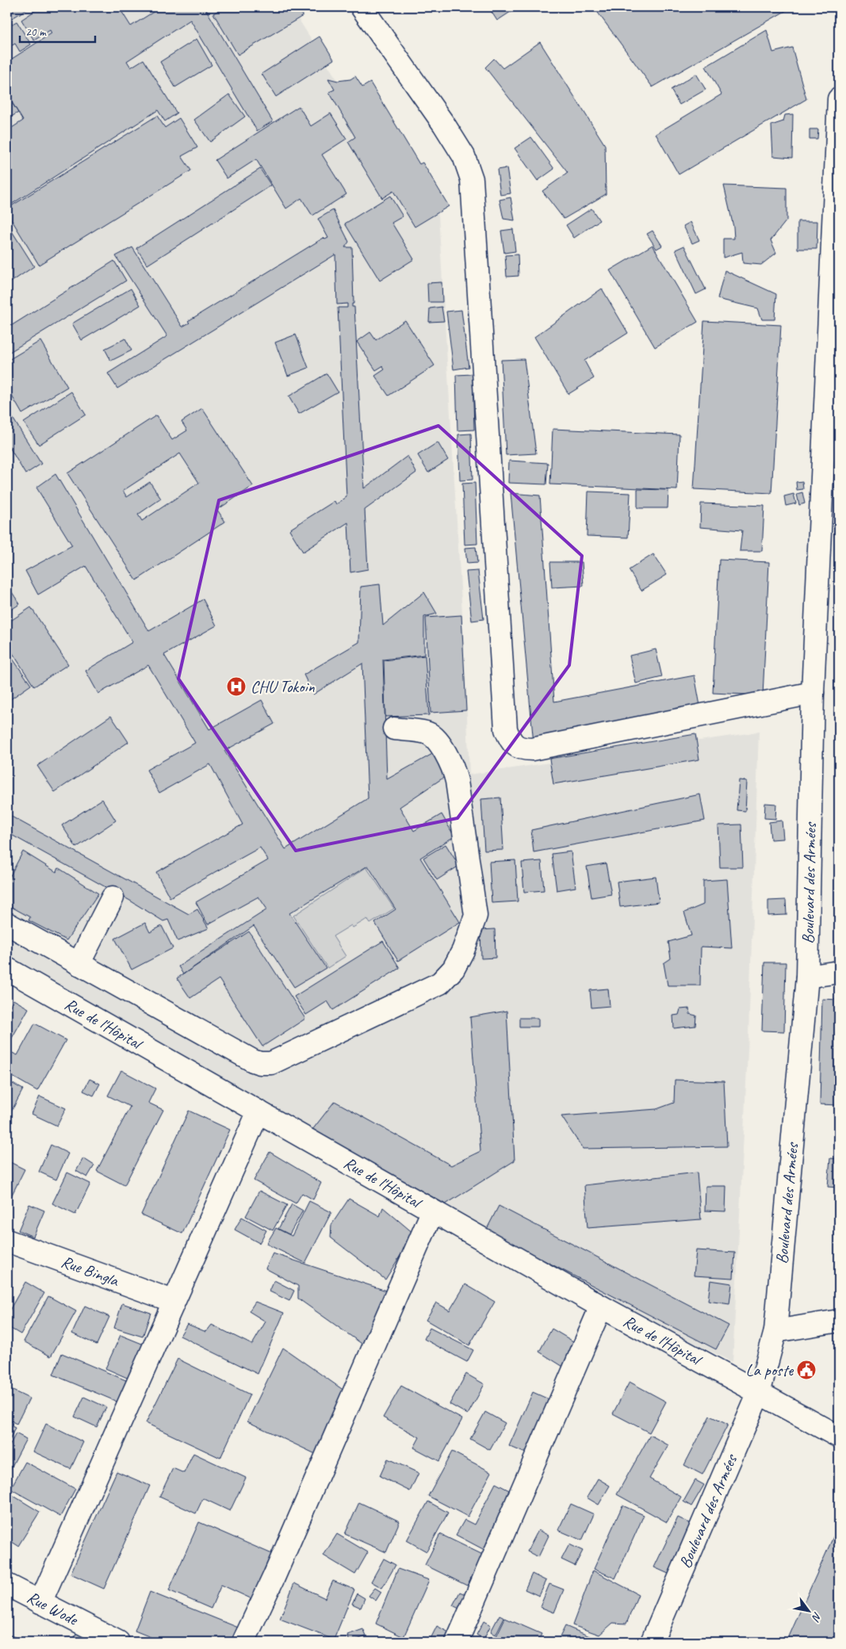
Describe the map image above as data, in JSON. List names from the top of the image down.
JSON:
{
  "streets": {
    "street": [
      "Boulevard des Armées",
      "Rue de l'Hôpital",
      "Rue Bingla",
      "Rue Wode"
    ]
  },
  "crossings": [
    ["Boulevard des Armées", "Rue de l'Hôpital"]
  ],
  "places": {
    "hospital": ["CHU Tokoin"],
    "public building": ["La poste"]
  },
  "scale_bar": "20 m",
  "north": "bottom right"
}
